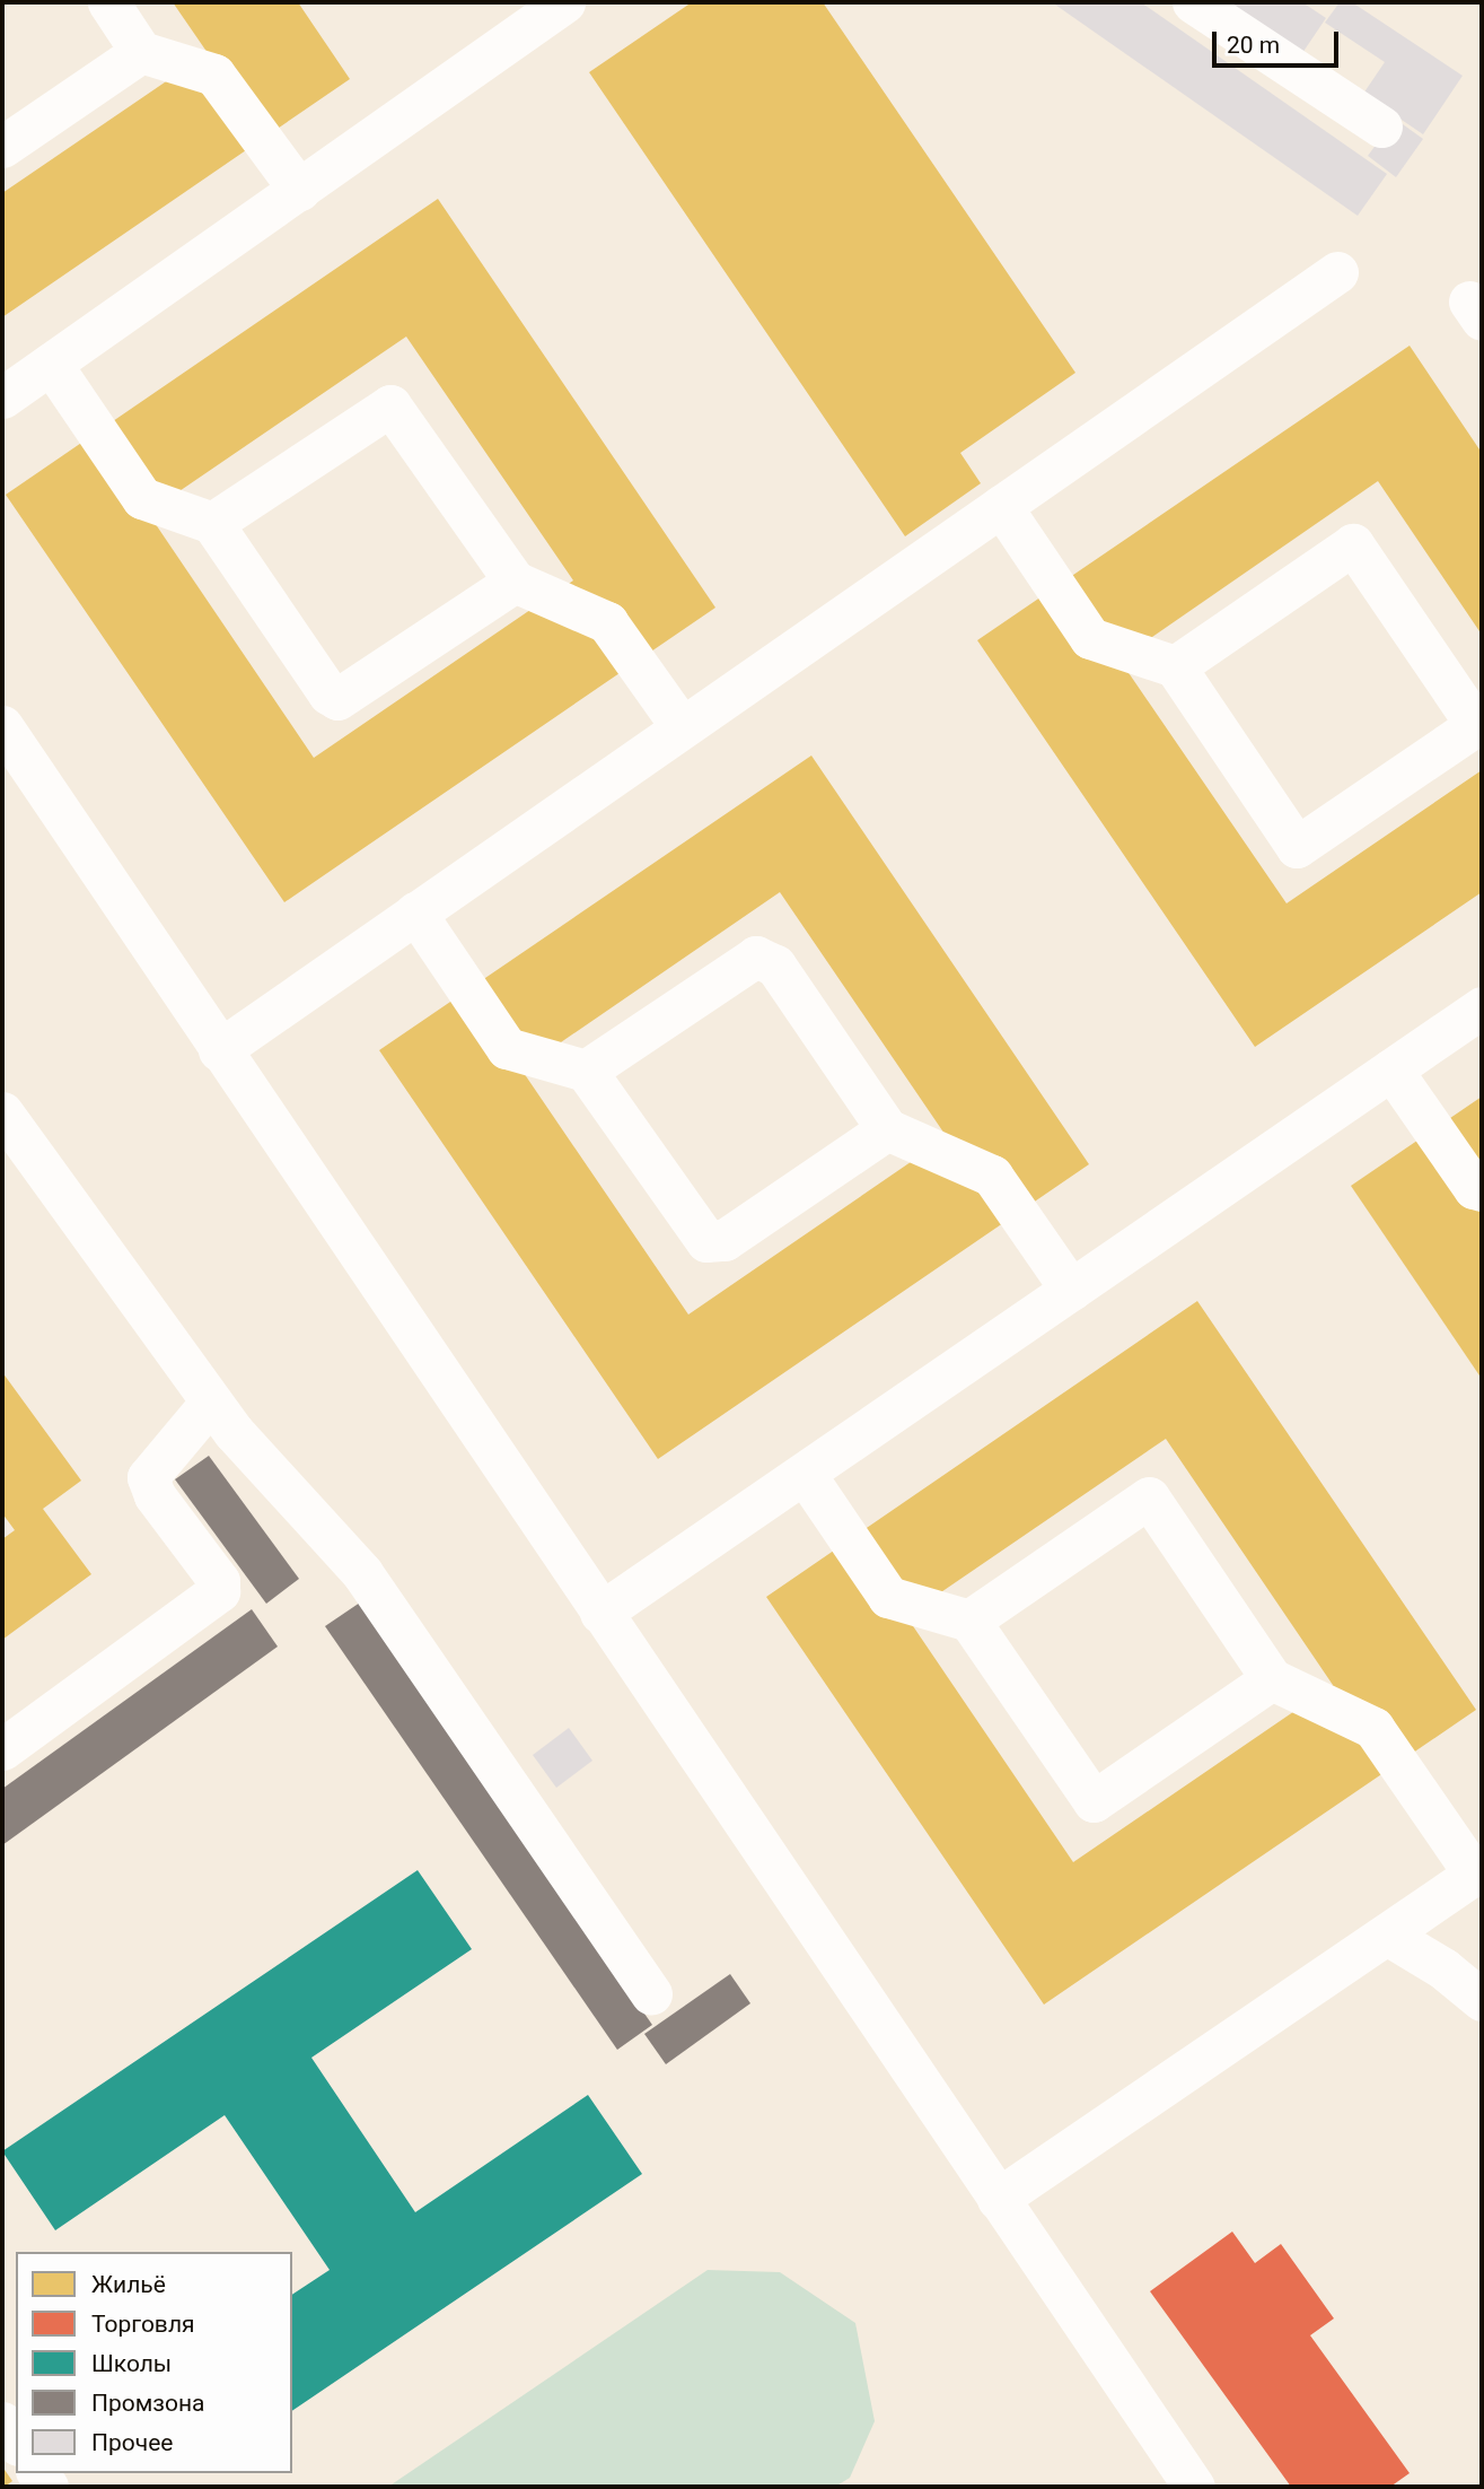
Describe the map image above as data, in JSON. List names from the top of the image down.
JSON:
{
  "legend": [
    "Жильё",
    "Торговля",
    "Школы",
    "Промзона",
    "Прочее"
  ],
  "scale_bar": "20 m"
}
